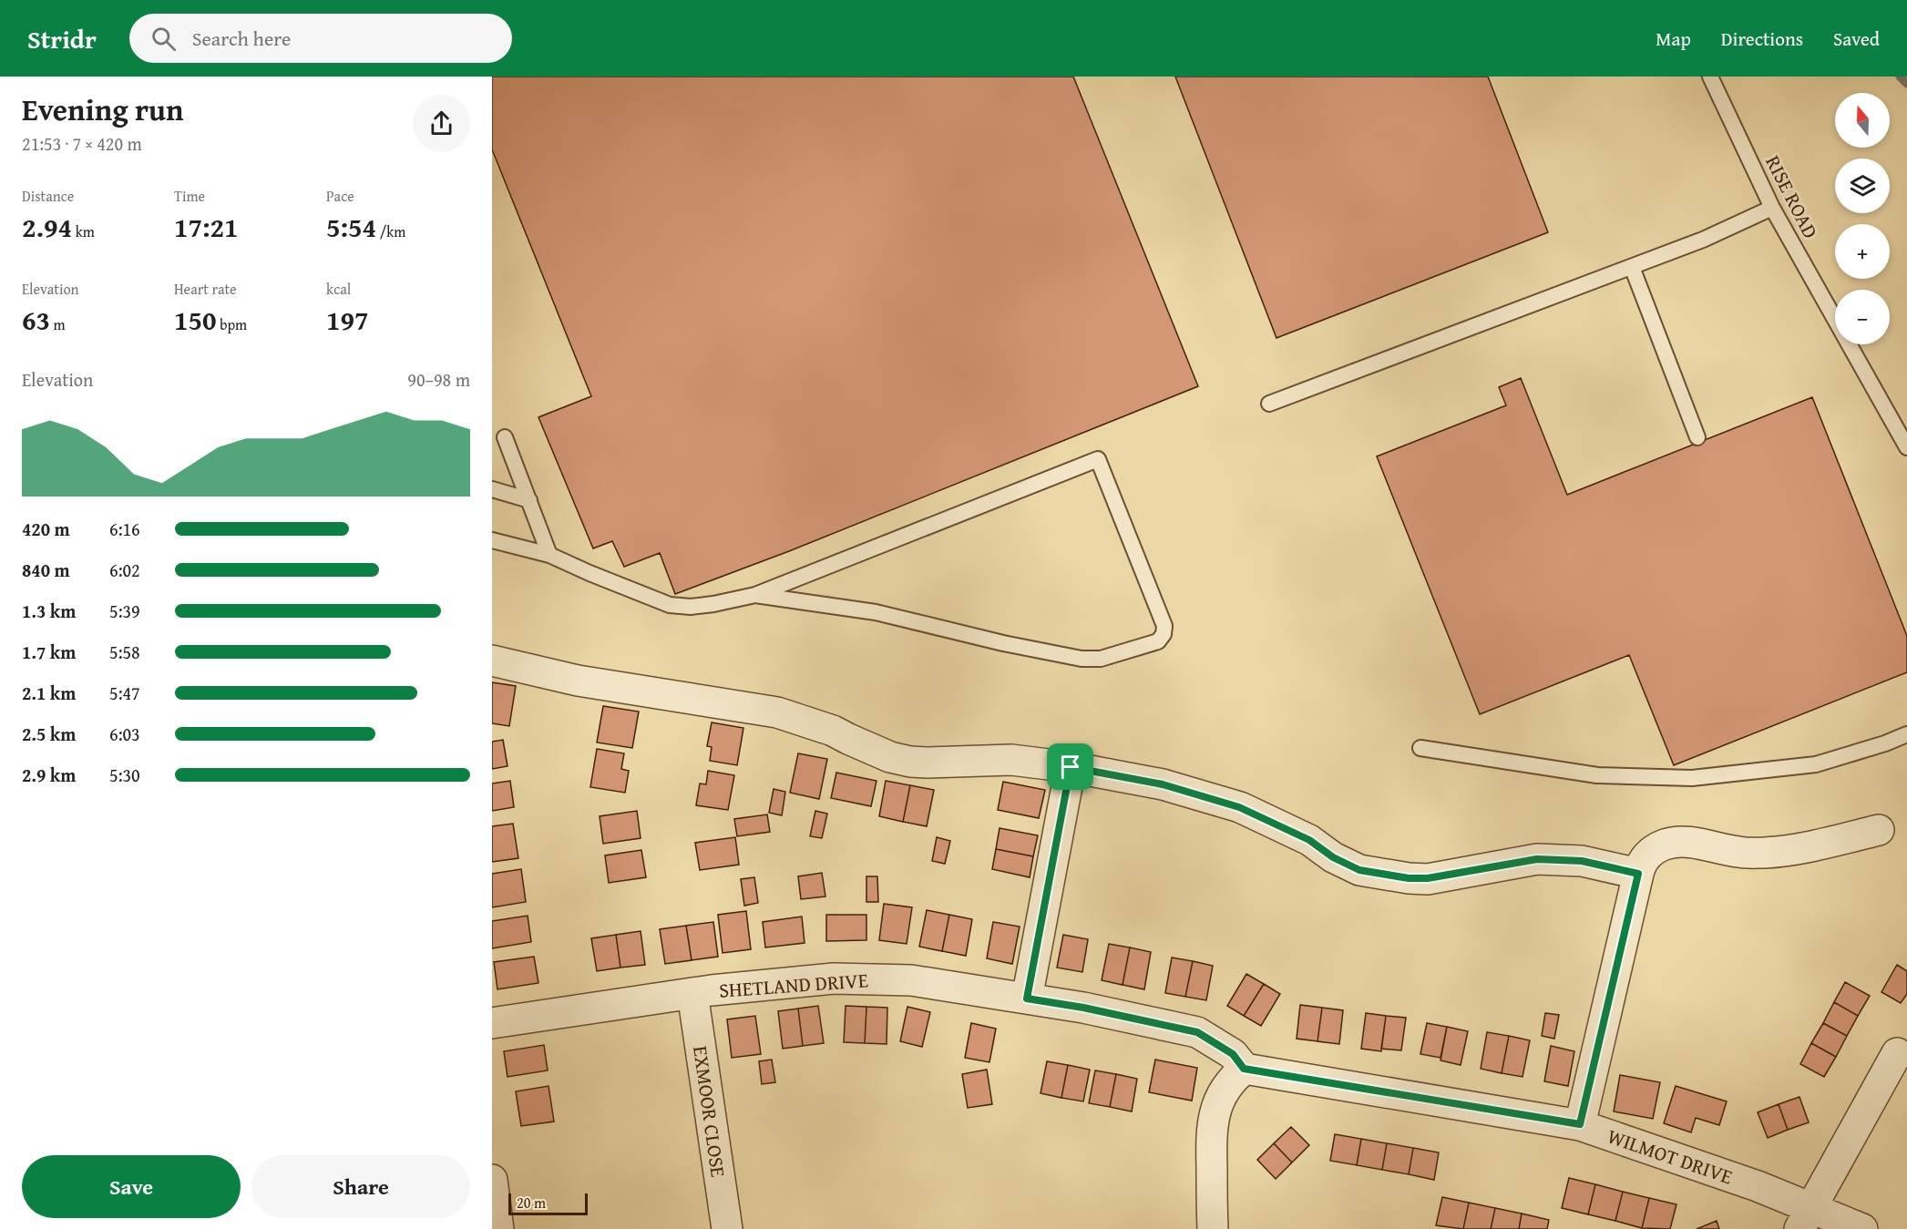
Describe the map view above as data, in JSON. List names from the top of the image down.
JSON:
{
  "streets": {
    "street": ["SHETLAND DRIVE", "EXMOOR CLOSE", "WILMOT DRIVE"],
    "lane": ["RISE ROAD"]
  },
  "crossings": [
    ["SHETLAND DRIVE", "EXMOOR CLOSE"],
    ["SHETLAND DRIVE", "WILMOT DRIVE"]
  ],
  "scale_bar": "20 m",
  "north": "top",
  "page": {
    "header": "Stridr",
    "search": "Search here",
    "nav": ["Map", "Directions", "Saved"],
    "heading": ["Evening run", "21:53 · 7 × 420 m"],
    "map_buttons": ["+", "−"],
    "stats": [
      ["Distance", "2.94 km"],
      ["Time", "17:21"],
      ["Pace", "5:54 /km"],
      ["Elevation", "63 m"],
      ["Heart rate", "150 bpm"],
      ["kcal", "197"]
    ],
    "chart": ["Elevation", "90–98 m"],
    "list": [
      {
        "name": "420 m",
        "note": "6:16"
      },
      {
        "name": "840 m",
        "note": "6:02"
      },
      {
        "name": "1.3 km",
        "note": "5:39"
      },
      {
        "name": "1.7 km",
        "note": "5:58"
      },
      {
        "name": "2.1 km",
        "note": "5:47"
      },
      {
        "name": "2.5 km",
        "note": "6:03"
      },
      {
        "name": "2.9 km",
        "note": "5:30"
      }
    ],
    "buttons": ["Save", "Share"],
    "scale": "20 m"
  }
}
